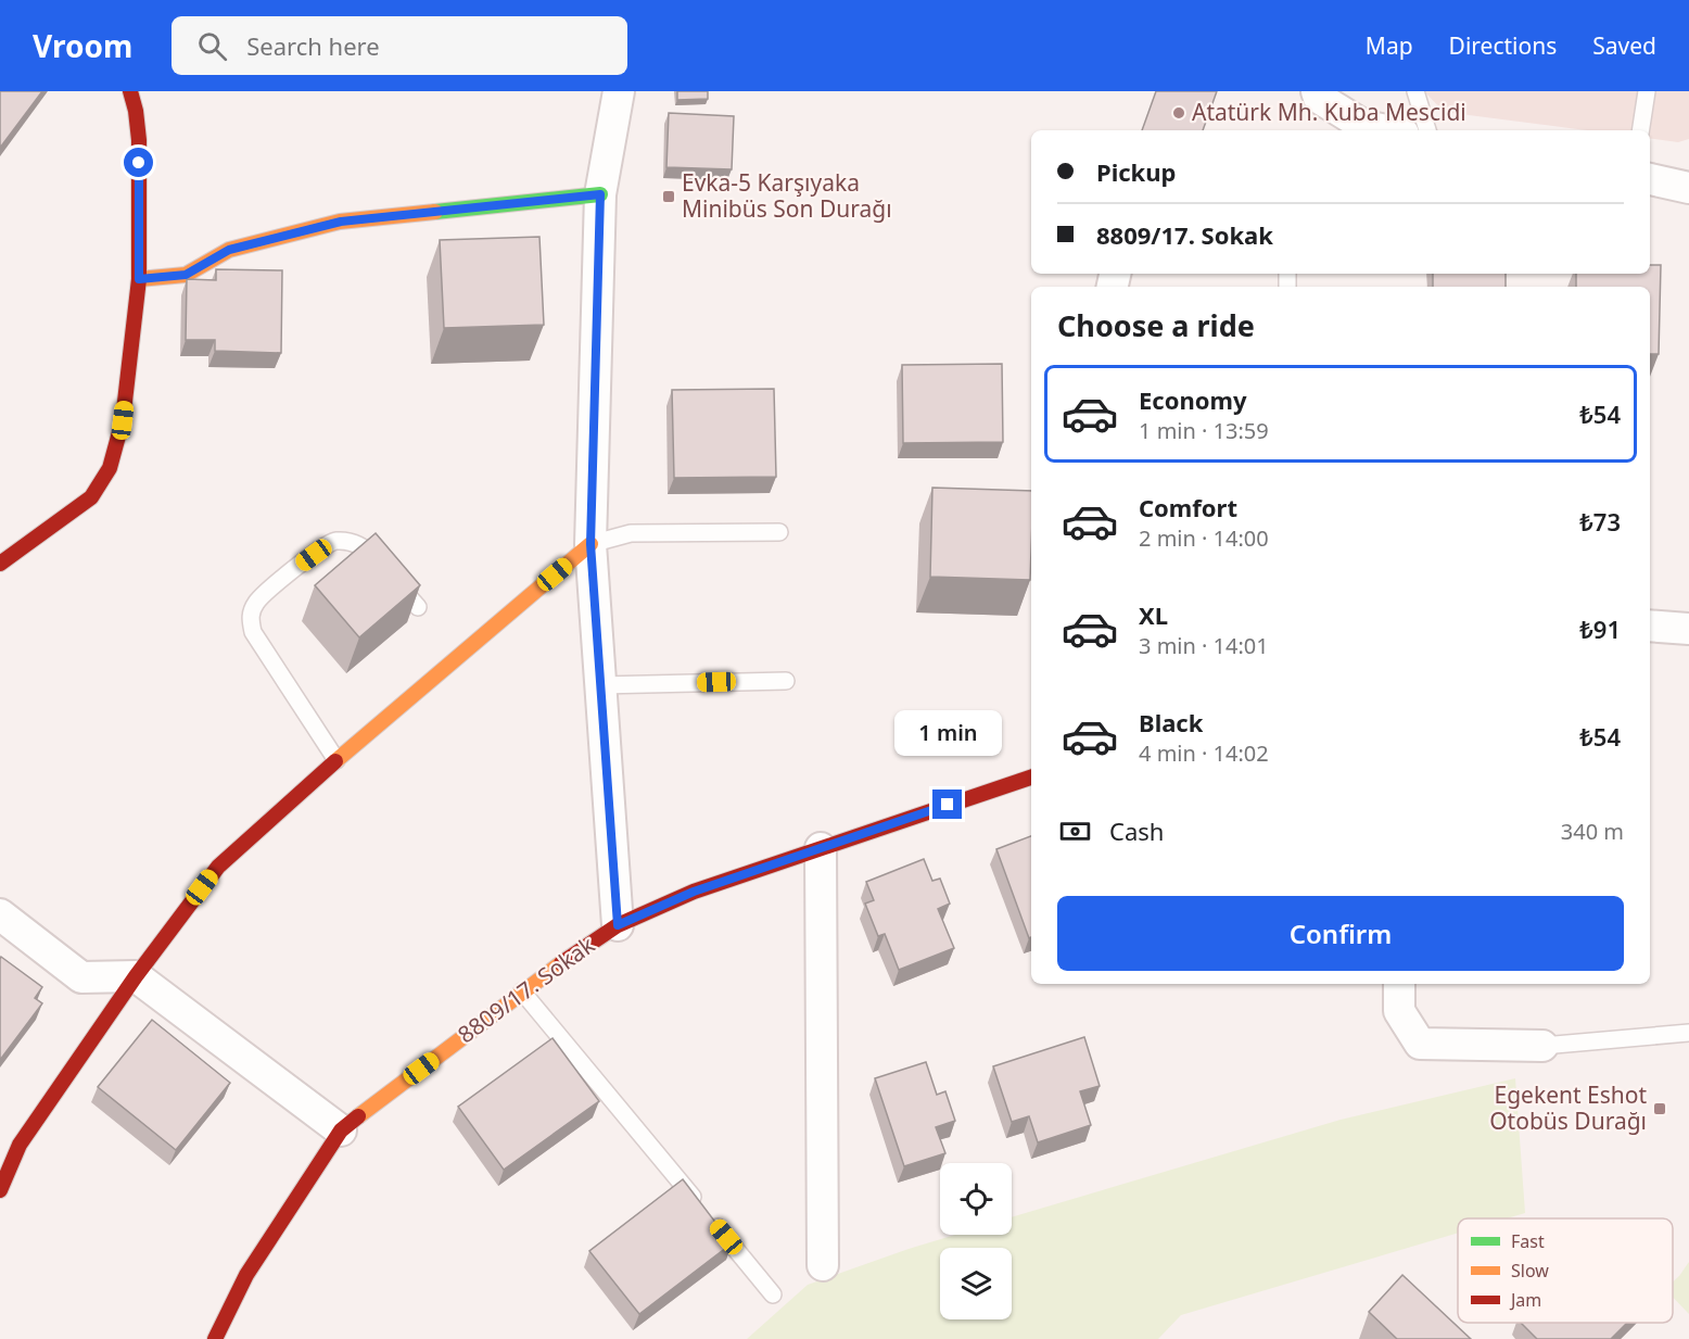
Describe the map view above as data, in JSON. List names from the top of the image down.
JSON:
{
  "streets": {
    "street": ["8809/17. Sokak"]
  },
  "places": {
    "other": ["Atatürk Mh. Kuba Mescidi"],
    "transit": ["Evka-5 Karşıyaka Minibüs Son Durağı", "Egekent Eshot Otobüs Durağı"]
  },
  "legend": ["Fast", "Slow", "Jam"],
  "page": {
    "header": "Vroom",
    "search": "Search here",
    "nav": ["Map", "Directions", "Saved"],
    "banner": ["Pickup", "8809/17. Sokak"],
    "heading": "Choose a ride",
    "list": [
      {
        "name": "Economy",
        "note": "1 min · 13:59",
        "value": "₺54"
      },
      {
        "name": "Comfort",
        "note": "2 min · 14:00",
        "value": "₺73"
      },
      {
        "name": "XL",
        "note": "3 min · 14:01",
        "value": "₺91"
      },
      {
        "name": "Black",
        "note": "4 min · 14:02",
        "value": "₺54"
      }
    ],
    "bubble": "1 min",
    "pay": ["Cash", "340 m"],
    "buttons": "Confirm"
  }
}
